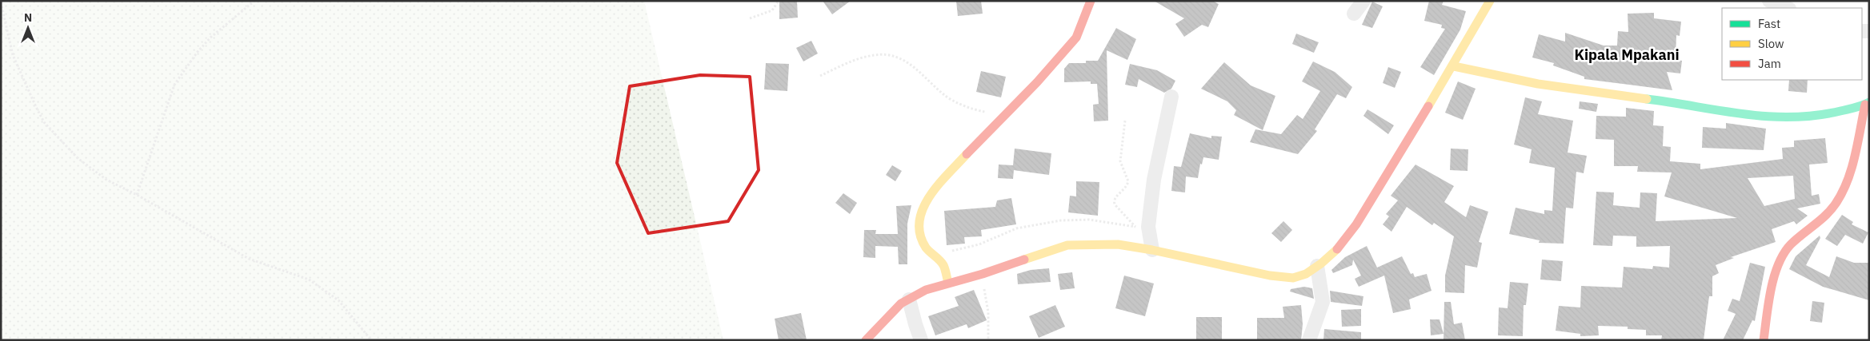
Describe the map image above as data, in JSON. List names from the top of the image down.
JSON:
{
  "districts": ["Kipala Mpakani"],
  "legend": ["Fast", "Slow", "Jam"],
  "north": "top"
}
